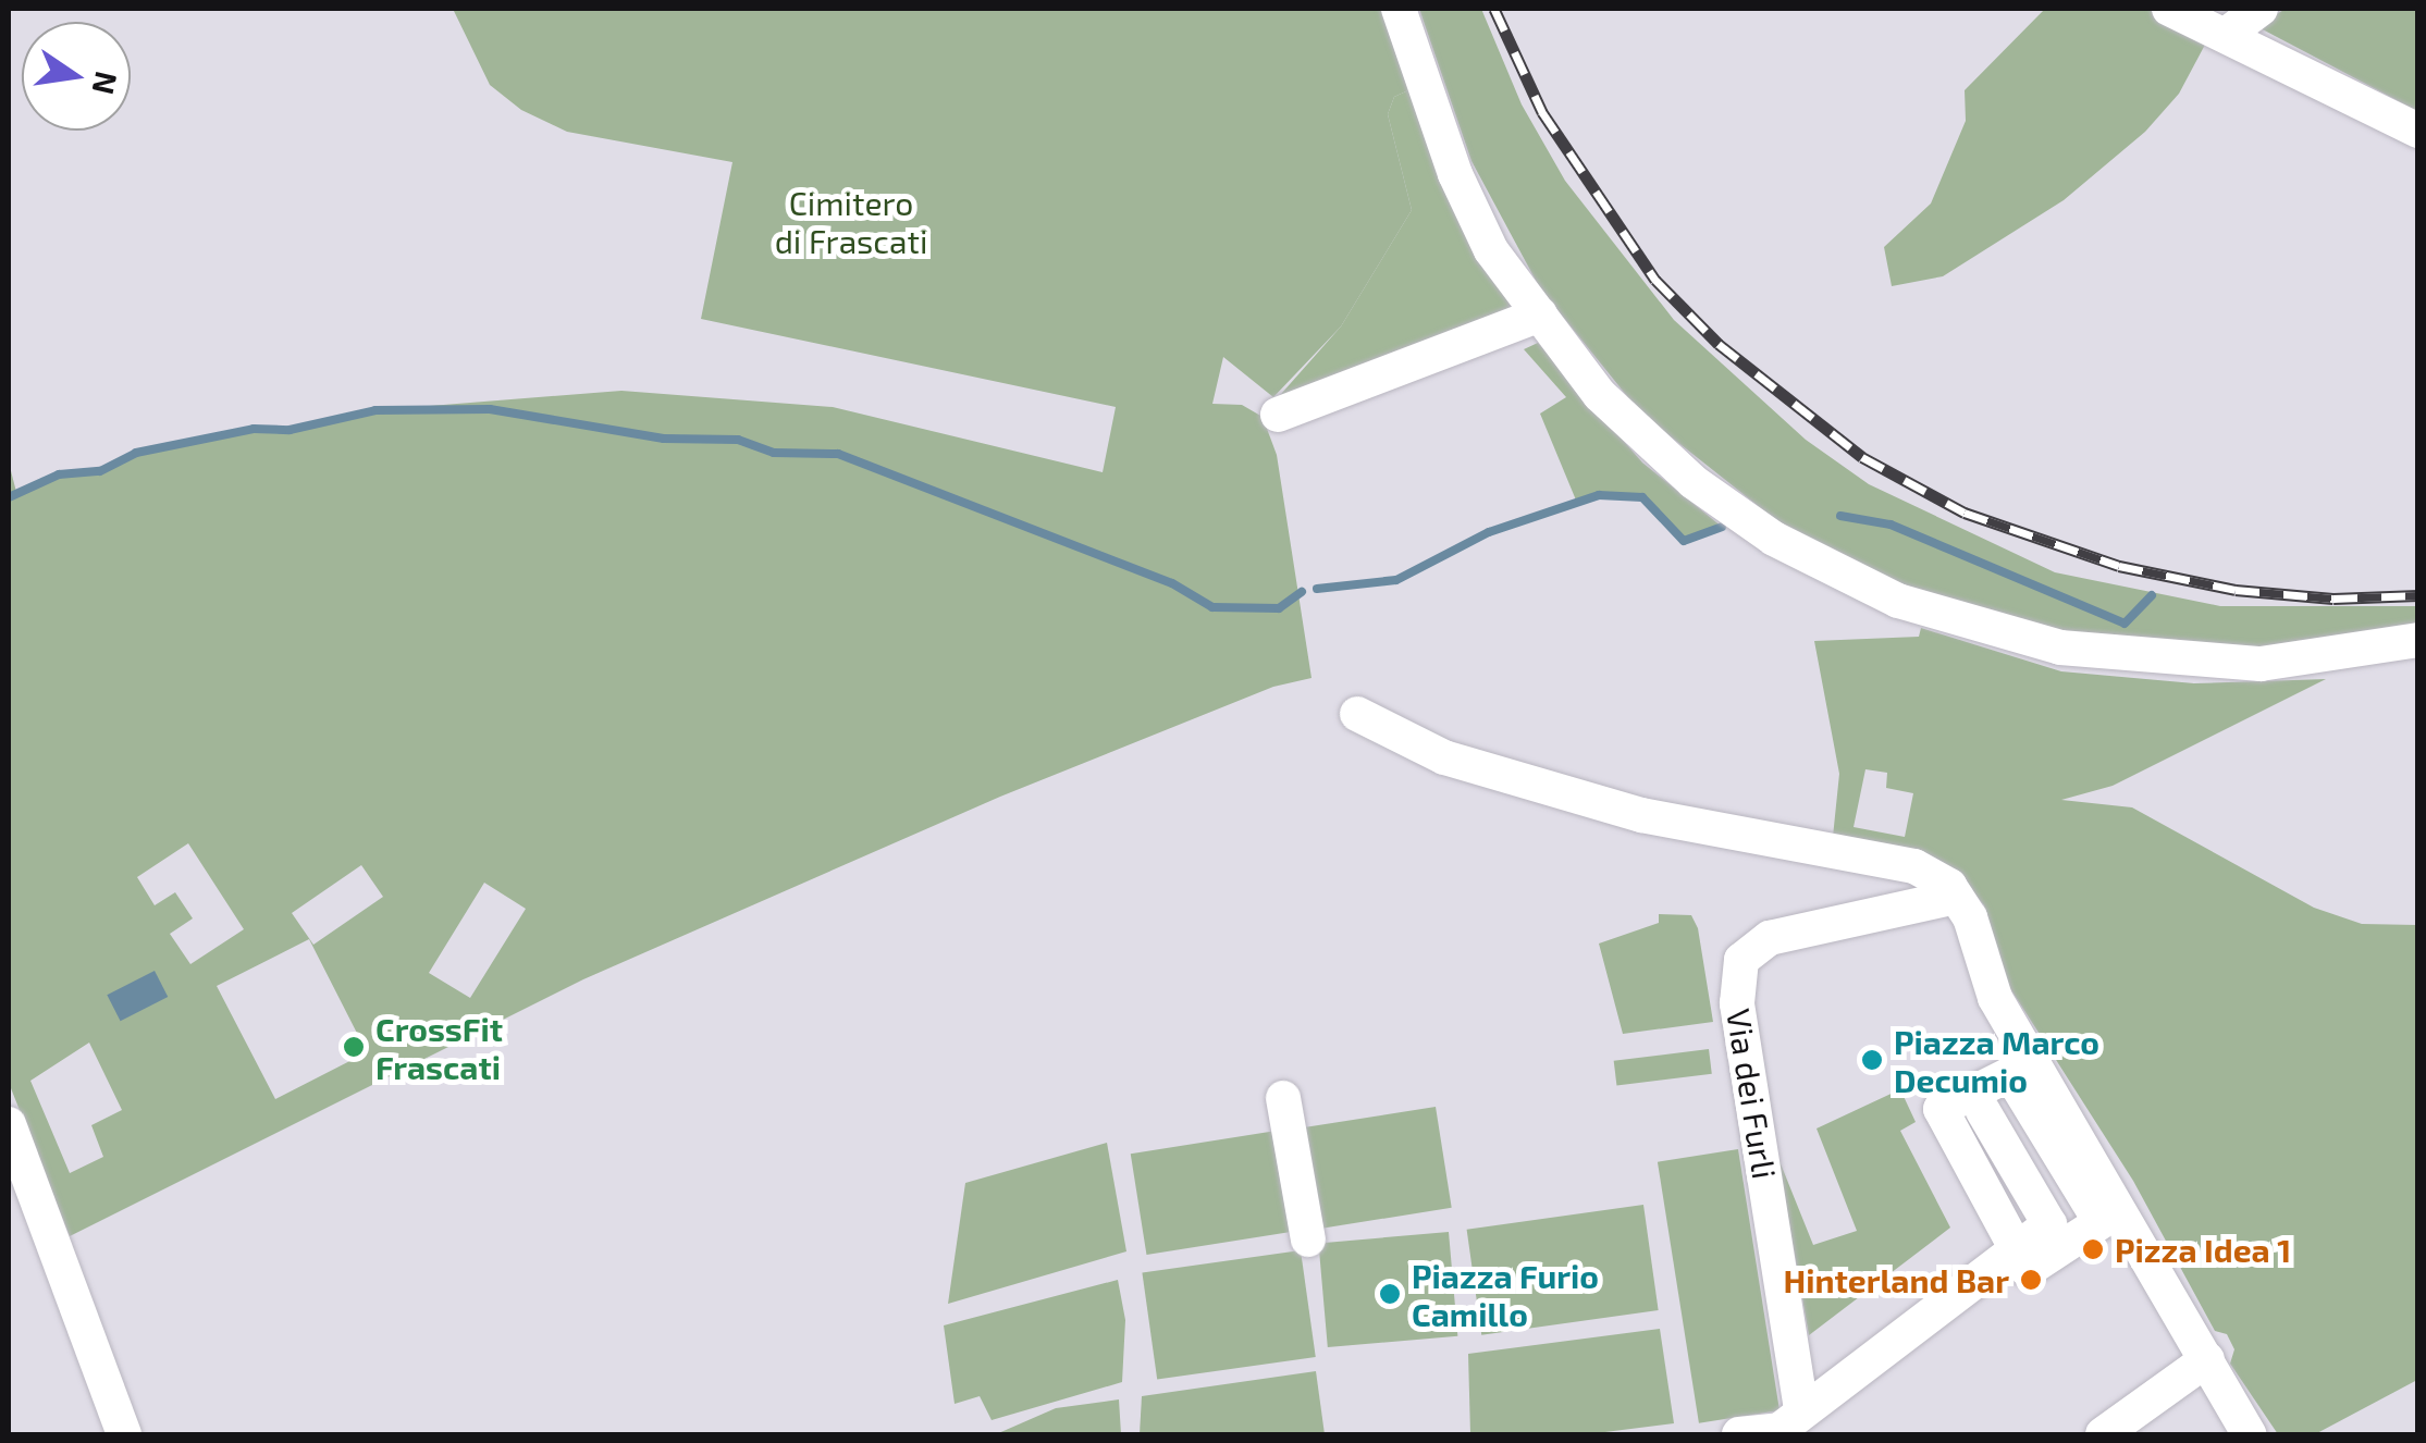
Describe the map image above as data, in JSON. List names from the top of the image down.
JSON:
{
  "streets": {
    "street": ["Via dei Furli"]
  },
  "parks": ["Cimitero di Frascati"],
  "places": [
    "CrossFit Frascati",
    "Piazza Marco Decumio",
    "Pizza Idea 1",
    "Hinterland Bar",
    "Piazza Furio Camillo"
  ],
  "north": "right"
}
